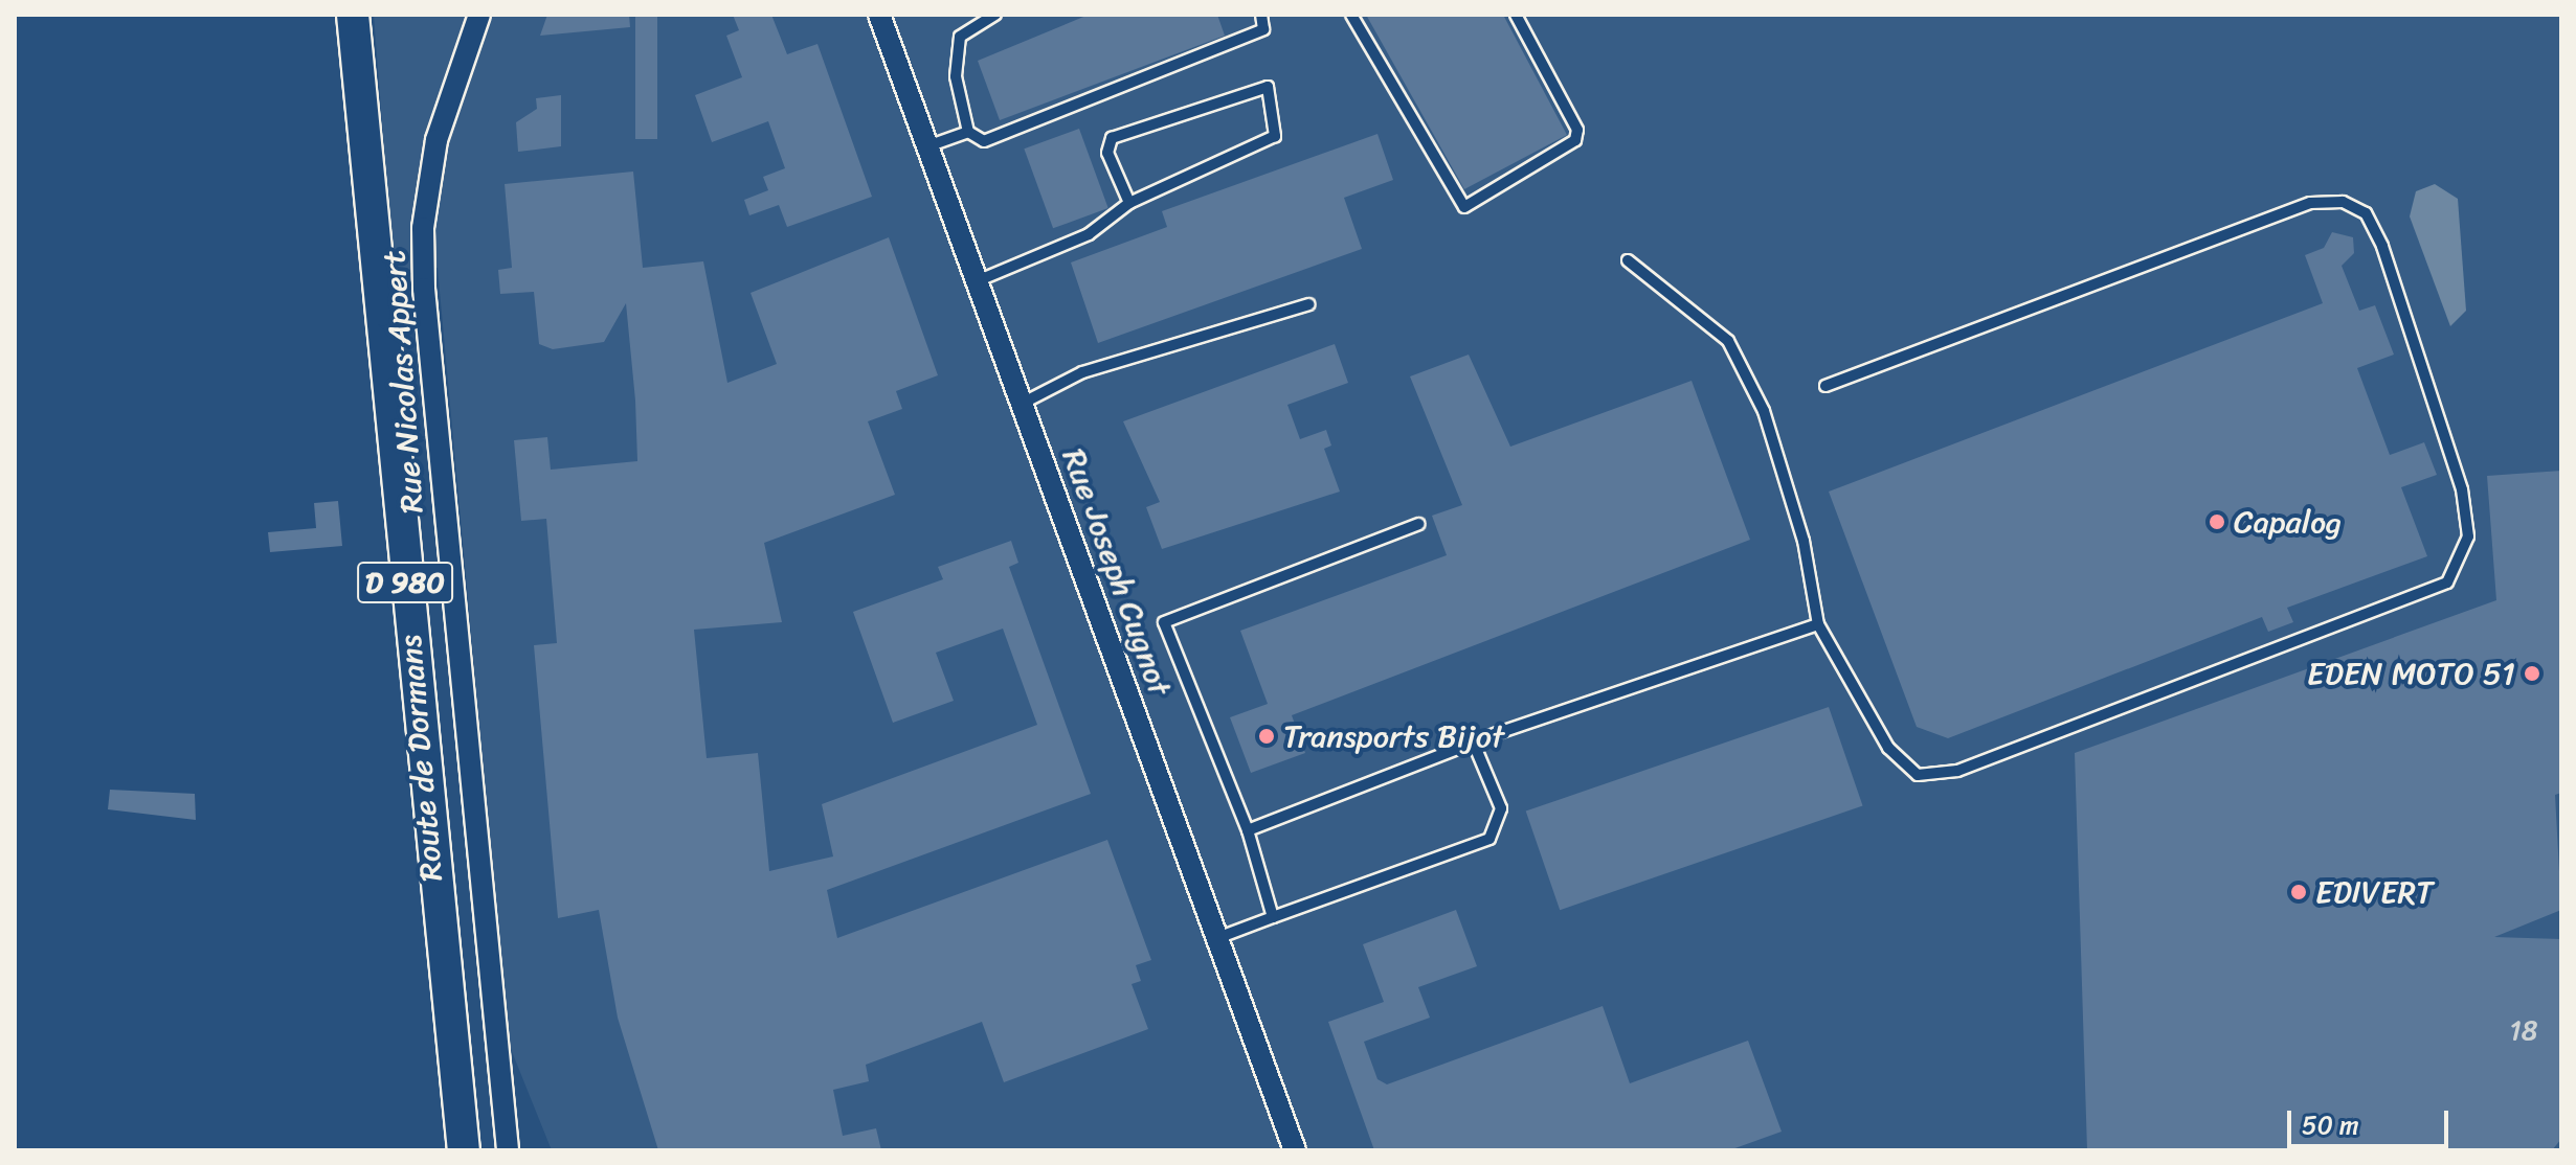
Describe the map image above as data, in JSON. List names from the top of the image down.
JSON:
{
  "streets": {
    "main road": ["D 980", "Route de Dormans"],
    "street": ["Rue Nicolas Appert", "Rue Joseph Cugnot"]
  },
  "places": [
    "Capalog",
    "EDEN MOTO 51",
    "Transports Bijot",
    "EDIVERT"
  ],
  "house_numbers": ["18"],
  "scale_bar": "50 m"
}
